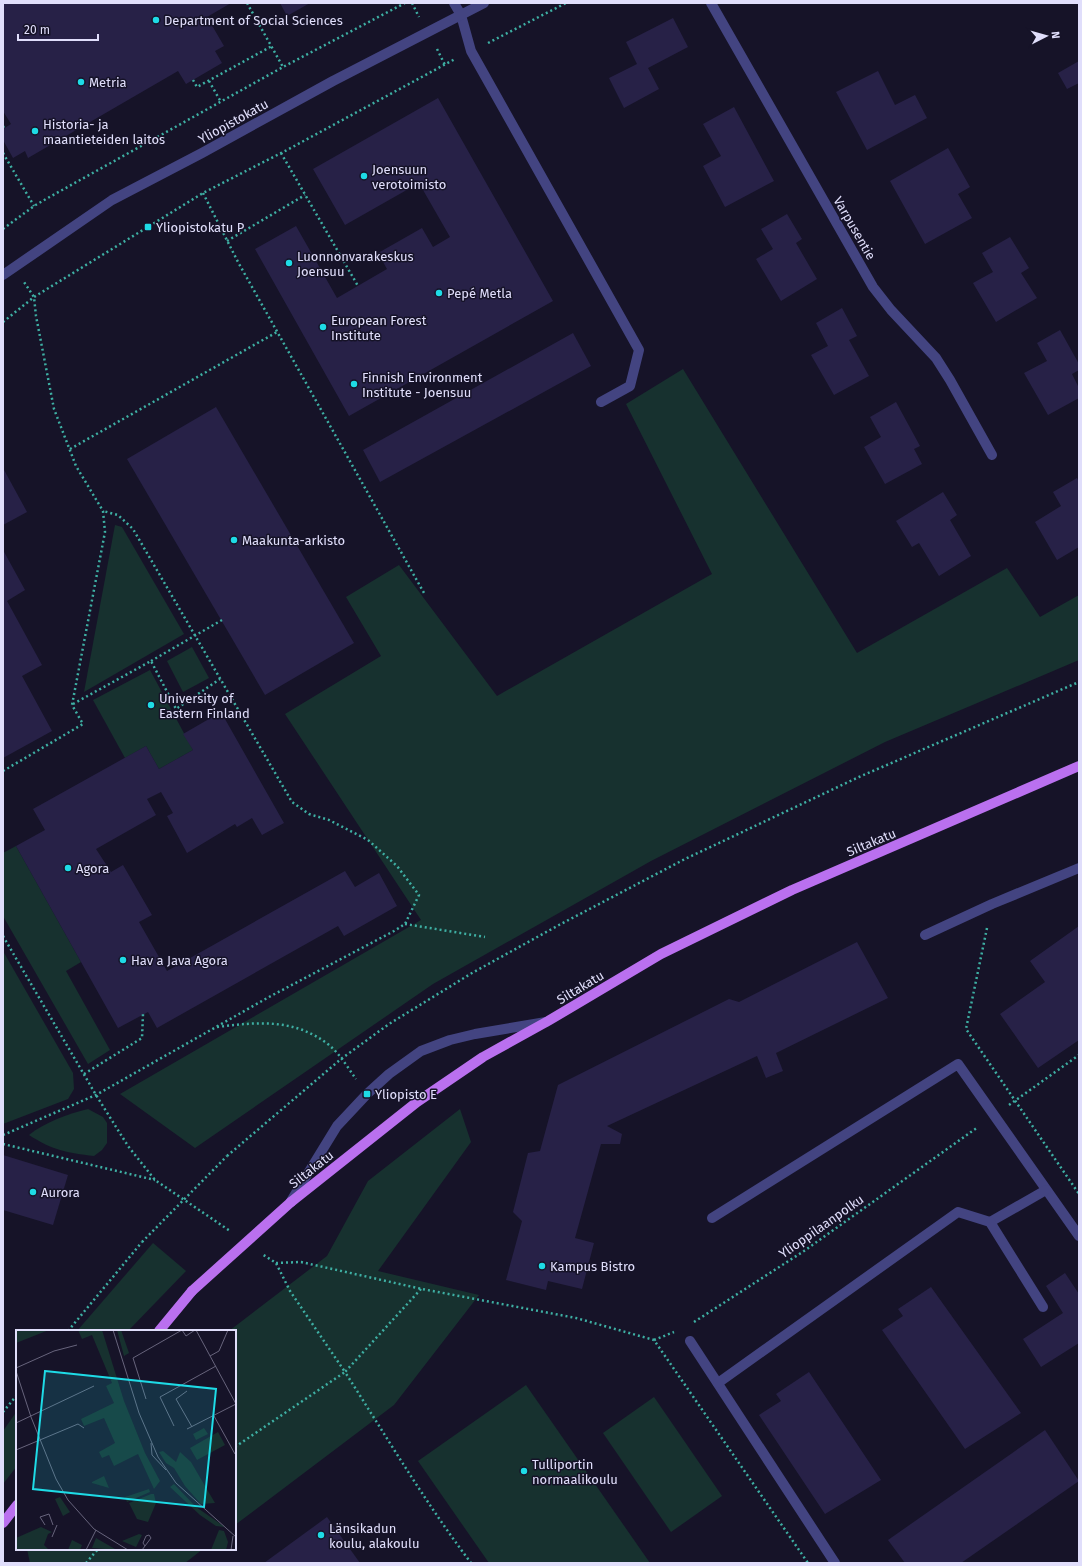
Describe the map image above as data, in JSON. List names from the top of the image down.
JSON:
{
  "streets": {
    "main road": ["Siltakatu"],
    "street": ["Yliopistokatu", "Varpusentie"],
    "path": ["Ylioppilaanpolku"]
  },
  "places": {
    "other": [
      "Department of Social Sciences",
      "Metria",
      "Historia- ja maantieteiden laitos",
      "Joensuun verotoimisto",
      "Luonnonvarakeskus Joensuu",
      "Pepé Metla",
      "European Forest Institute",
      "Finnish Environment Institute - Joensuu",
      "Maakunta-arkisto",
      "University of Eastern Finland",
      "Agora",
      "Hav a Java Agora",
      "Aurora",
      "Kampus Bistro",
      "Tulliportin normaalikoulu",
      "Länsikadun koulu, alakoulu"
    ],
    "transit": ["Yliopistokatu P", "Yliopisto E"]
  },
  "scale_bar": "20 m",
  "north": "right"
}
